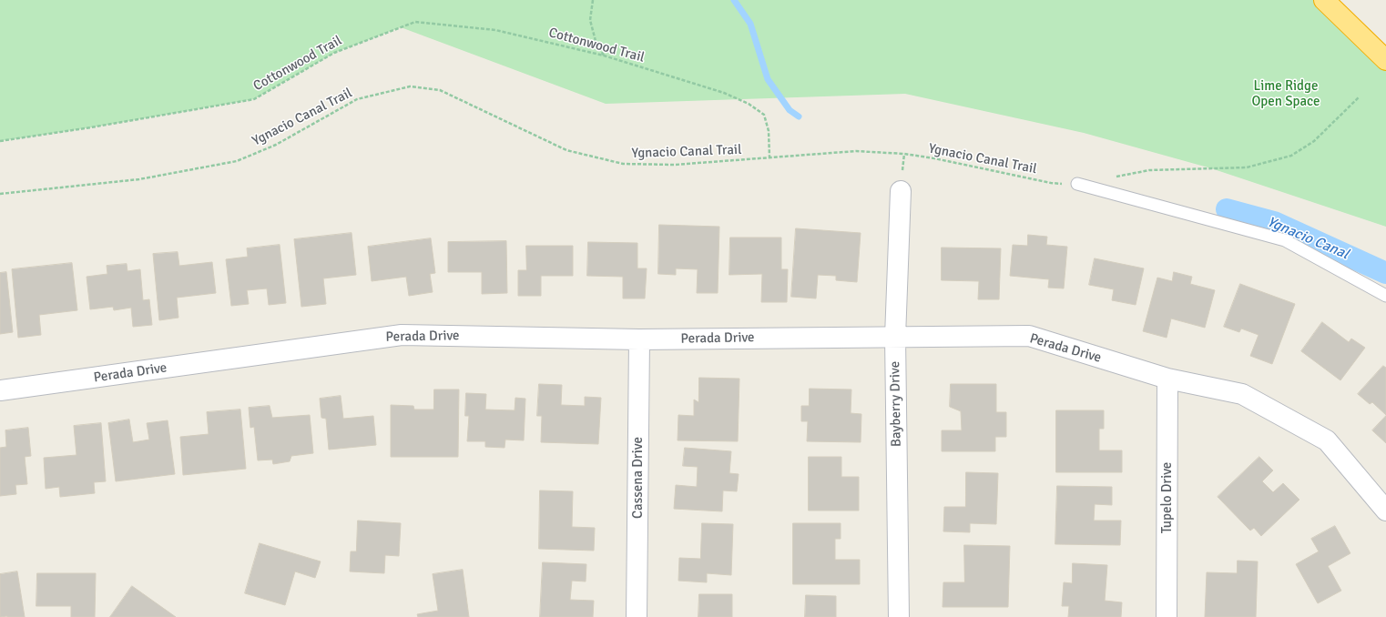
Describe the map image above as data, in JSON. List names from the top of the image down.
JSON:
{
  "streets": {
    "street": [
      "Perada Drive",
      "Bayberry Drive",
      "Cassena Drive",
      "Tupelo Drive"
    ],
    "path": ["Cottonwood Trail", "Ygnacio Canal Trail"]
  },
  "crossings": [
    ["Cottonwood Trail", "Ygnacio Canal Trail"],
    ["Perada Drive", "Bayberry Drive"],
    ["Perada Drive", "Cassena Drive"],
    ["Perada Drive", "Tupelo Drive"]
  ],
  "water": ["Ygnacio Canal"],
  "parks": ["Lime Ridge Open Space"]
}
